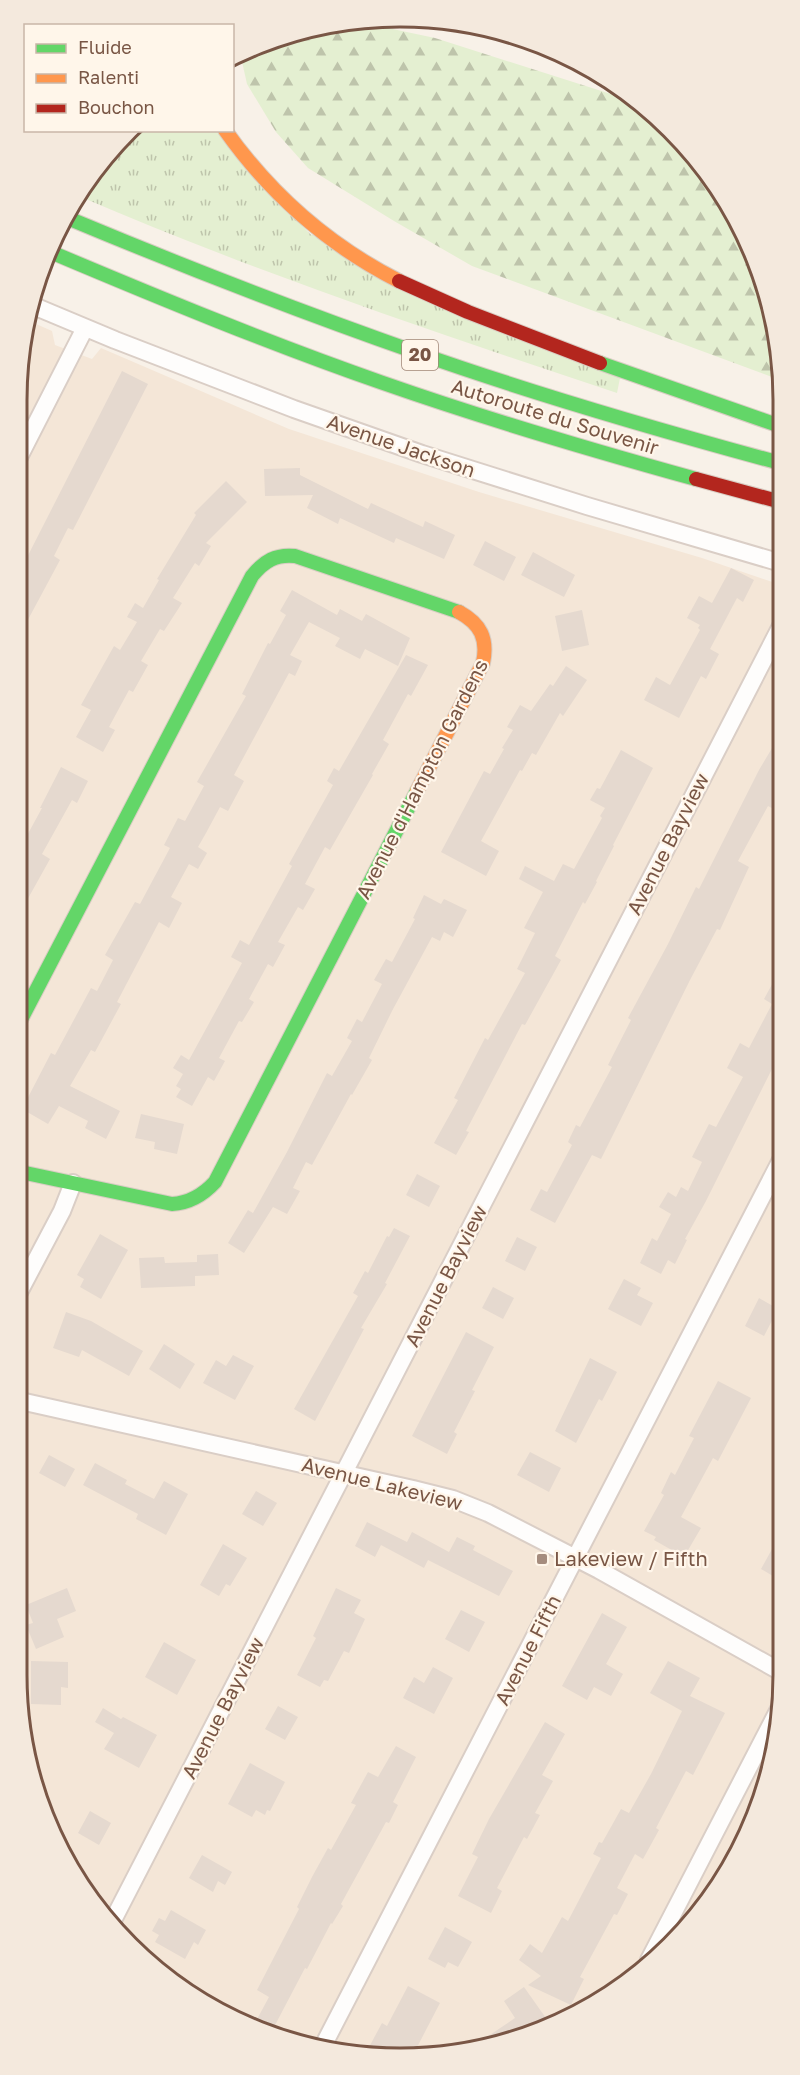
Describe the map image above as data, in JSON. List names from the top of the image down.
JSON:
{
  "streets": {
    "main road": ["20", "Autoroute du Souvenir", "Avenue d'Hampton Gardens"],
    "street": [
      "Avenue Jackson",
      "Avenue Bayview",
      "Avenue Lakeview",
      "Avenue Fifth"
    ]
  },
  "crossings": [
    ["Avenue Bayview", "Avenue Lakeview"],
    ["Avenue Lakeview", "Avenue Fifth"]
  ],
  "places": {
    "transit": ["Lakeview / Fifth"]
  },
  "legend": ["Fluide", "Ralenti", "Bouchon"]
}
